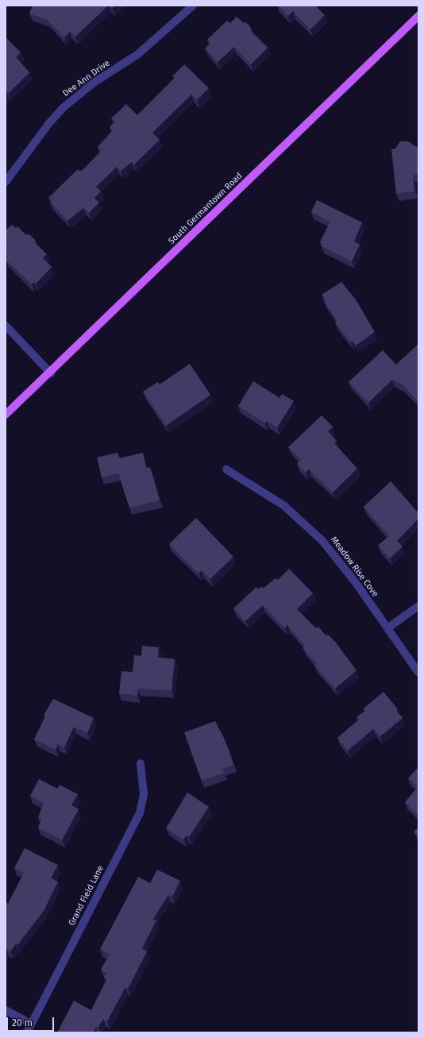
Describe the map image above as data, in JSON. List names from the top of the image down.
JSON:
{
  "streets": {
    "main road": ["South Germantown Road"],
    "street": ["Dee Ann Drive", "Meadow Rise Cove", "Grand Field Lane"]
  },
  "scale_bar": "20 m"
}
